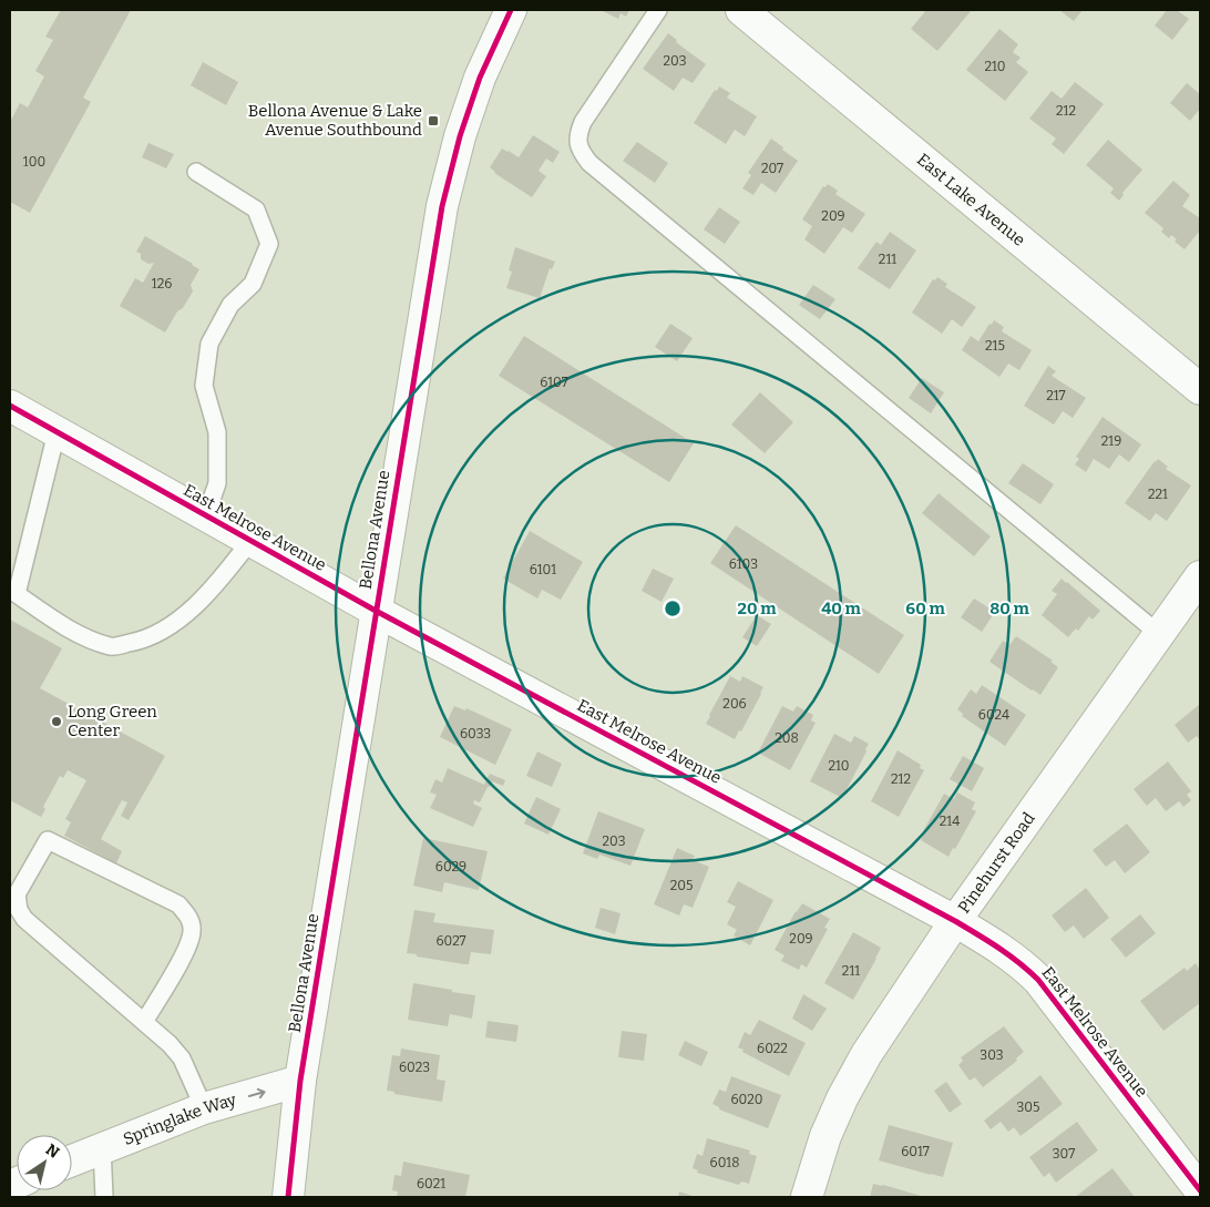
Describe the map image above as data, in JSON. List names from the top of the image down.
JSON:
{
  "streets": {
    "street": [
      "East Lake Avenue",
      "East Melrose Avenue",
      "Bellona Avenue",
      "Pinehurst Road",
      "Springlake Way"
    ]
  },
  "crossings": [
    ["East Melrose Avenue", "Bellona Avenue"],
    ["East Melrose Avenue", "Pinehurst Road"],
    ["Bellona Avenue", "Springlake Way"]
  ],
  "one_way": ["Springlake Way"],
  "places": {
    "transit": ["Bellona Avenue & Lake Avenue Southbound"],
    "other": ["Long Green Center"]
  },
  "house_numbers": [
    "203",
    "210",
    "212",
    "100",
    "207",
    "209",
    "211",
    "126",
    "215",
    "6107",
    "217",
    "219",
    "221",
    "6103",
    "6101",
    "206",
    "6024",
    "6033",
    "208",
    "210",
    "212",
    "214",
    "203",
    "6029",
    "205",
    "209",
    "6027",
    "211",
    "6022",
    "303",
    "6023",
    "6020",
    "305",
    "6017",
    "307",
    "6018",
    "6021"
  ],
  "north": "top right",
  "rings": [
    "20 m",
    "40 m",
    "60 m",
    "80 m"
  ]
}
